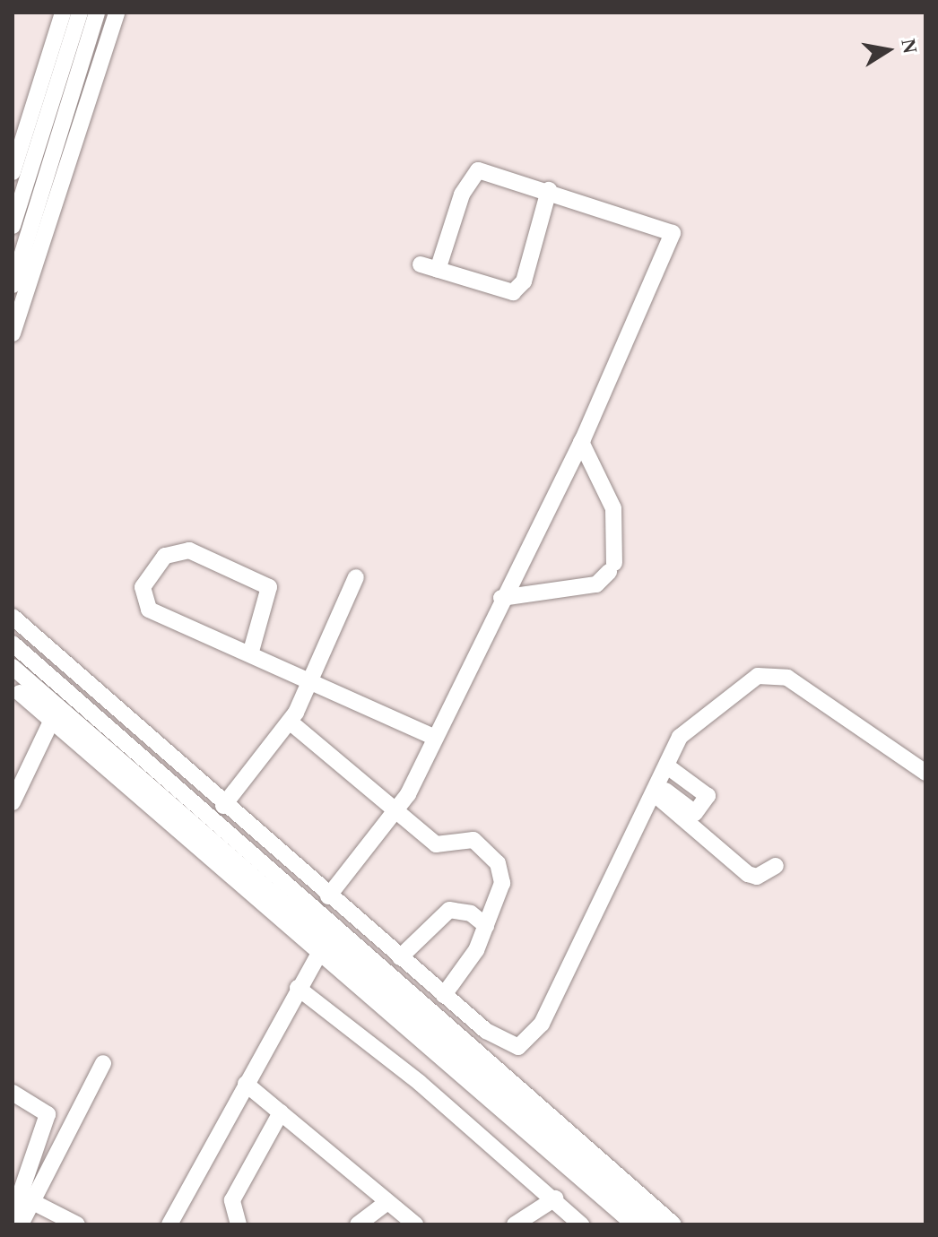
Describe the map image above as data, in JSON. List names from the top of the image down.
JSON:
{
  "north": "right"
}
